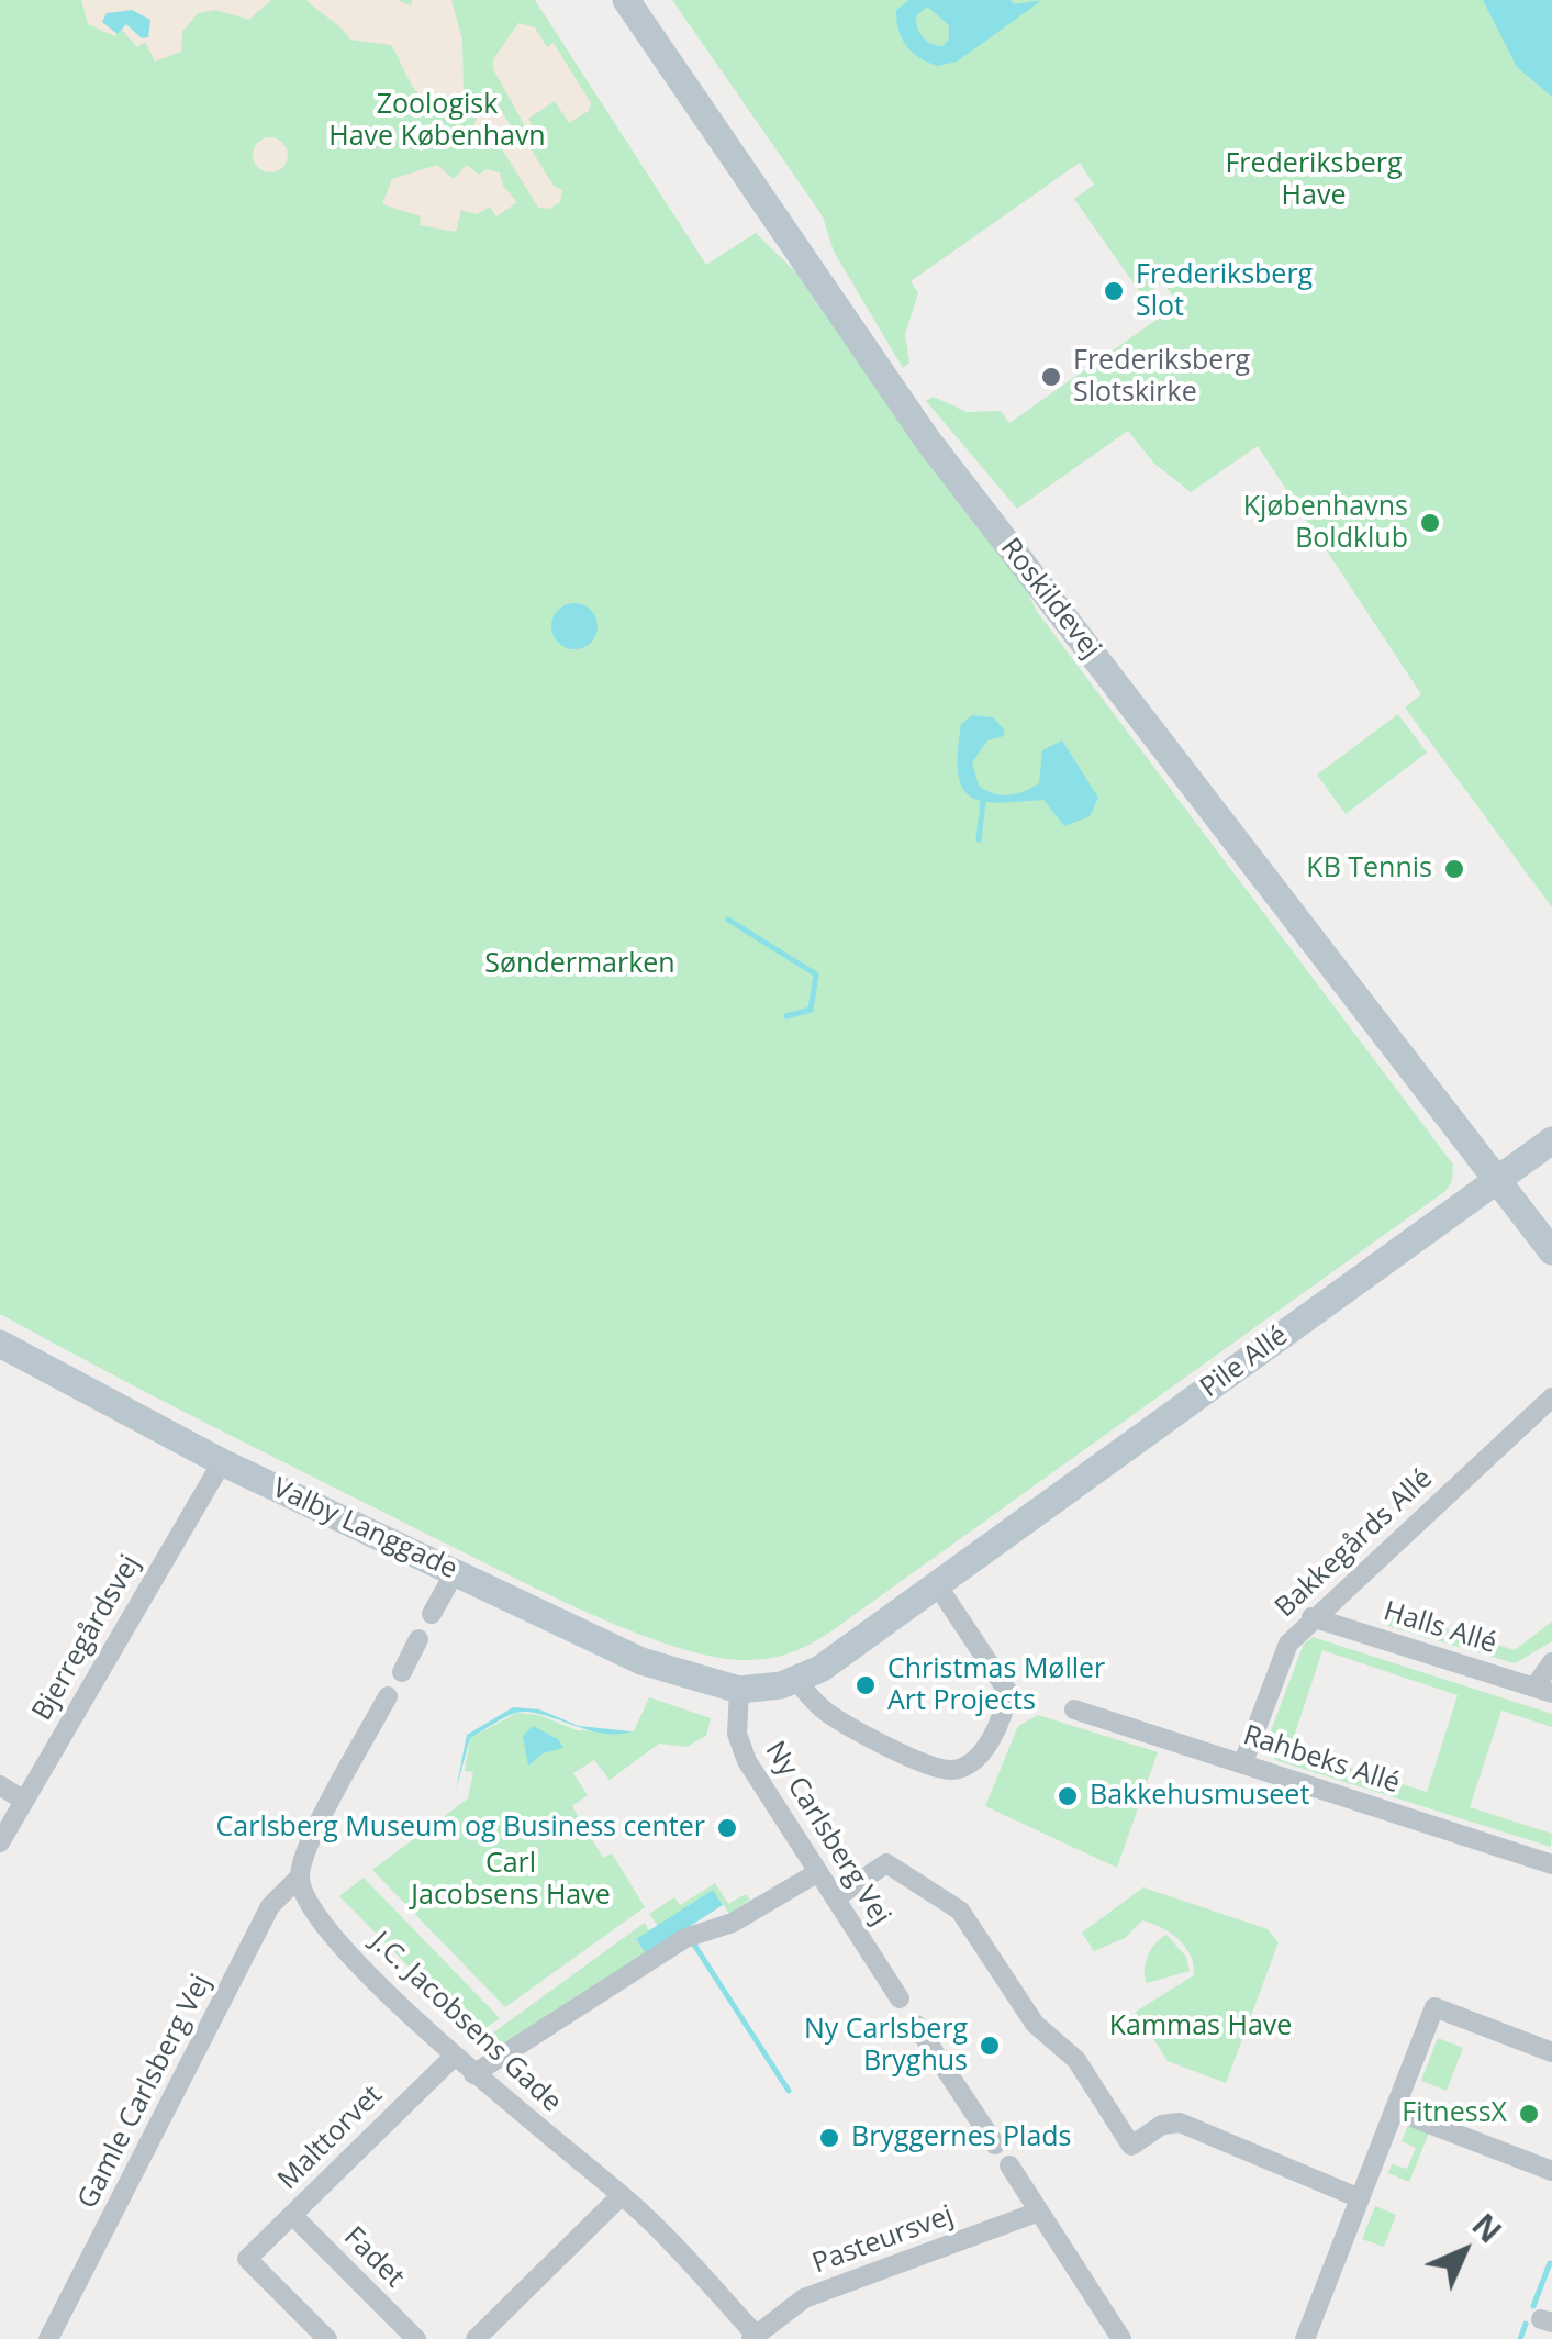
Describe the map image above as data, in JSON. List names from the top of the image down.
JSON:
{
  "streets": {
    "street": [
      "Roskildevej",
      "Pile Allé",
      "Valby Langgade",
      "Bakkegårds Allé",
      "Halls Allé",
      "Bjerregårdsvej",
      "Rahbeks Allé",
      "Ny Carlsberg Vej",
      "J.C. Jacobsens Gade",
      "Gamle Carlsberg Vej",
      "Malttorvet",
      "Pasteursvej",
      "Fadet"
    ]
  },
  "crossings": [
    ["Roskildevej", "Pile Allé"],
    ["Pile Allé", "Valby Langgade"],
    ["Pile Allé", "Ny Carlsberg Vej"],
    ["Valby Langgade", "Bjerregårdsvej"],
    ["Valby Langgade", "Ny Carlsberg Vej"],
    ["Bakkegårds Allé", "Halls Allé"],
    ["Bakkegårds Allé", "Rahbeks Allé"],
    ["J.C. Jacobsens Gade", "Gamle Carlsberg Vej"],
    ["J.C. Jacobsens Gade", "Malttorvet"],
    ["J.C. Jacobsens Gade", "Pasteursvej"],
    ["Malttorvet", "Fadet"]
  ],
  "parks": [
    "Zoologisk Have København",
    "Frederiksberg Have",
    "Søndermarken",
    "Carl Jacobsens Have",
    "Kammas Have"
  ],
  "places": [
    "Frederiksberg Slot",
    "Frederiksberg Slotskirke",
    "Kjøbenhavns Boldklub",
    "KB Tennis",
    "Christmas Møller Art Projects",
    "Bakkehusmuseet",
    "Carlsberg Museum og Business center",
    "Ny Carlsberg Bryghus",
    "FitnessX",
    "Bryggernes Plads"
  ],
  "north": "top right"
}
